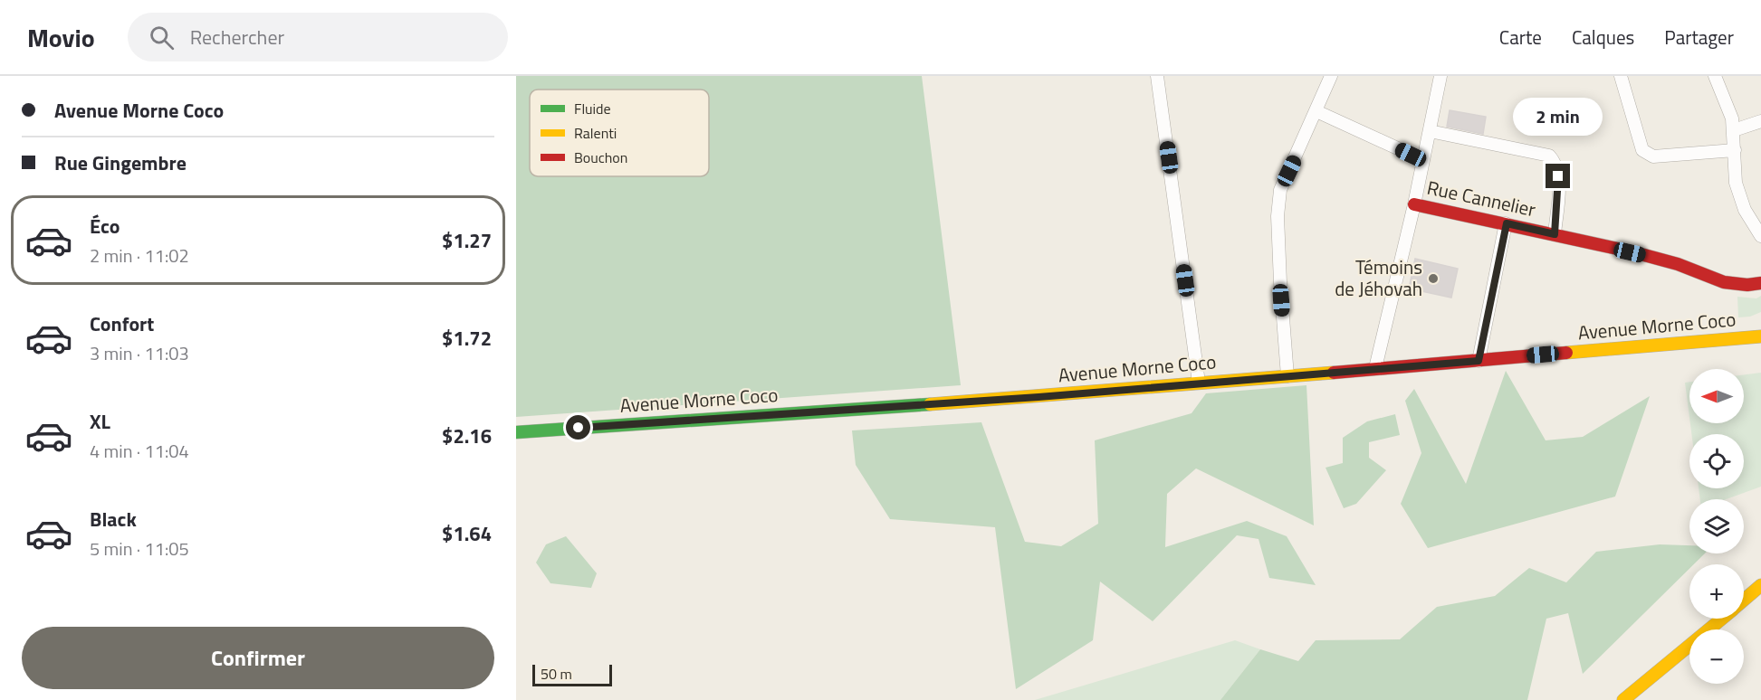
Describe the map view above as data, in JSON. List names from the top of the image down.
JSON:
{
  "streets": {
    "street": ["Rue Cannelier", "Avenue Morne Coco"]
  },
  "places": ["Témoins de Jéhovah"],
  "legend": ["Fluide", "Ralenti", "Bouchon"],
  "scale_bar": "50 m",
  "north": "left",
  "page": {
    "header": "Movio",
    "search": "Rechercher",
    "nav": ["Carte", "Calques", "Partager"],
    "banner": ["Avenue Morne Coco", "Rue Gingembre"],
    "bubble": "2 min",
    "list": [
      {
        "name": "Éco",
        "note": "2 min · 11:02",
        "value": "$1.27"
      },
      {
        "name": "Confort",
        "note": "3 min · 11:03",
        "value": "$1.72"
      },
      {
        "name": "XL",
        "note": "4 min · 11:04",
        "value": "$2.16"
      },
      {
        "name": "Black",
        "note": "5 min · 11:05",
        "value": "$1.64"
      }
    ],
    "map_buttons": ["+", "−"],
    "buttons": "Confirmer",
    "scale": "50 m"
  }
}
